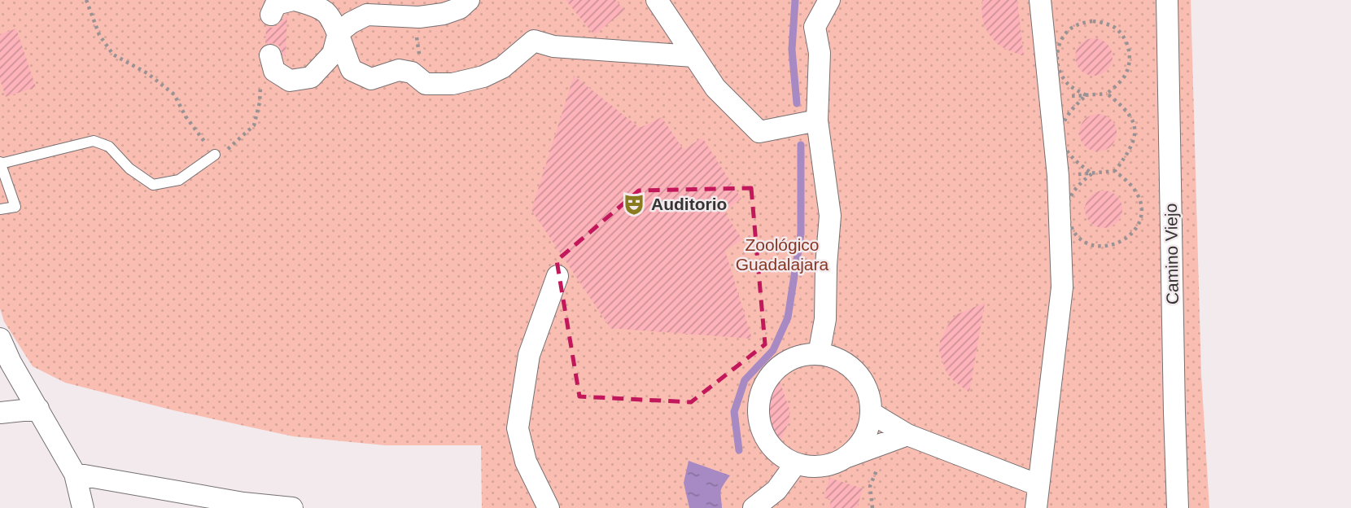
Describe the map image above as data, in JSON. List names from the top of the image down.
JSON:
{
  "streets": {
    "street": ["Camino Viejo"]
  },
  "parks": ["Zoológico Guadalajara"],
  "places": {
    "theatre": ["Auditorio"]
  }
}
